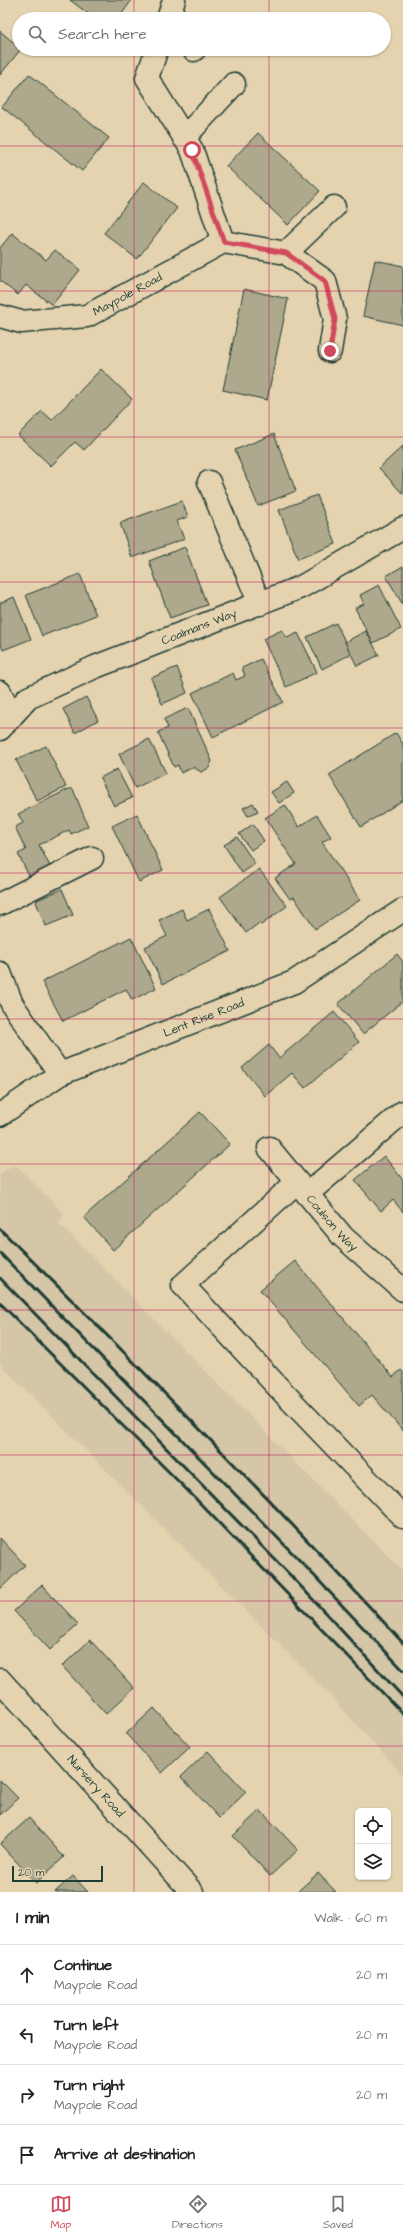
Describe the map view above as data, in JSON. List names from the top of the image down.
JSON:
{
  "streets": {
    "street": [
      "Maypole Road",
      "Coalmans Way",
      "Lent Rise Road",
      "Coulson Way",
      "Nursery Road"
    ]
  },
  "scale_bar": "20 m",
  "page": {
    "search": "Search here",
    "scale": "20 m",
    "heading": ["1 min", "Walk · 60 m"],
    "list": [
      ["Continue", "Maypole Road", "20 m"],
      ["Turn left", "Maypole Road", "20 m"],
      ["Turn right", "Maypole Road", "20 m"],
      "Arrive at destination"
    ],
    "nav": ["Map", "Directions", "Saved"]
  }
}
